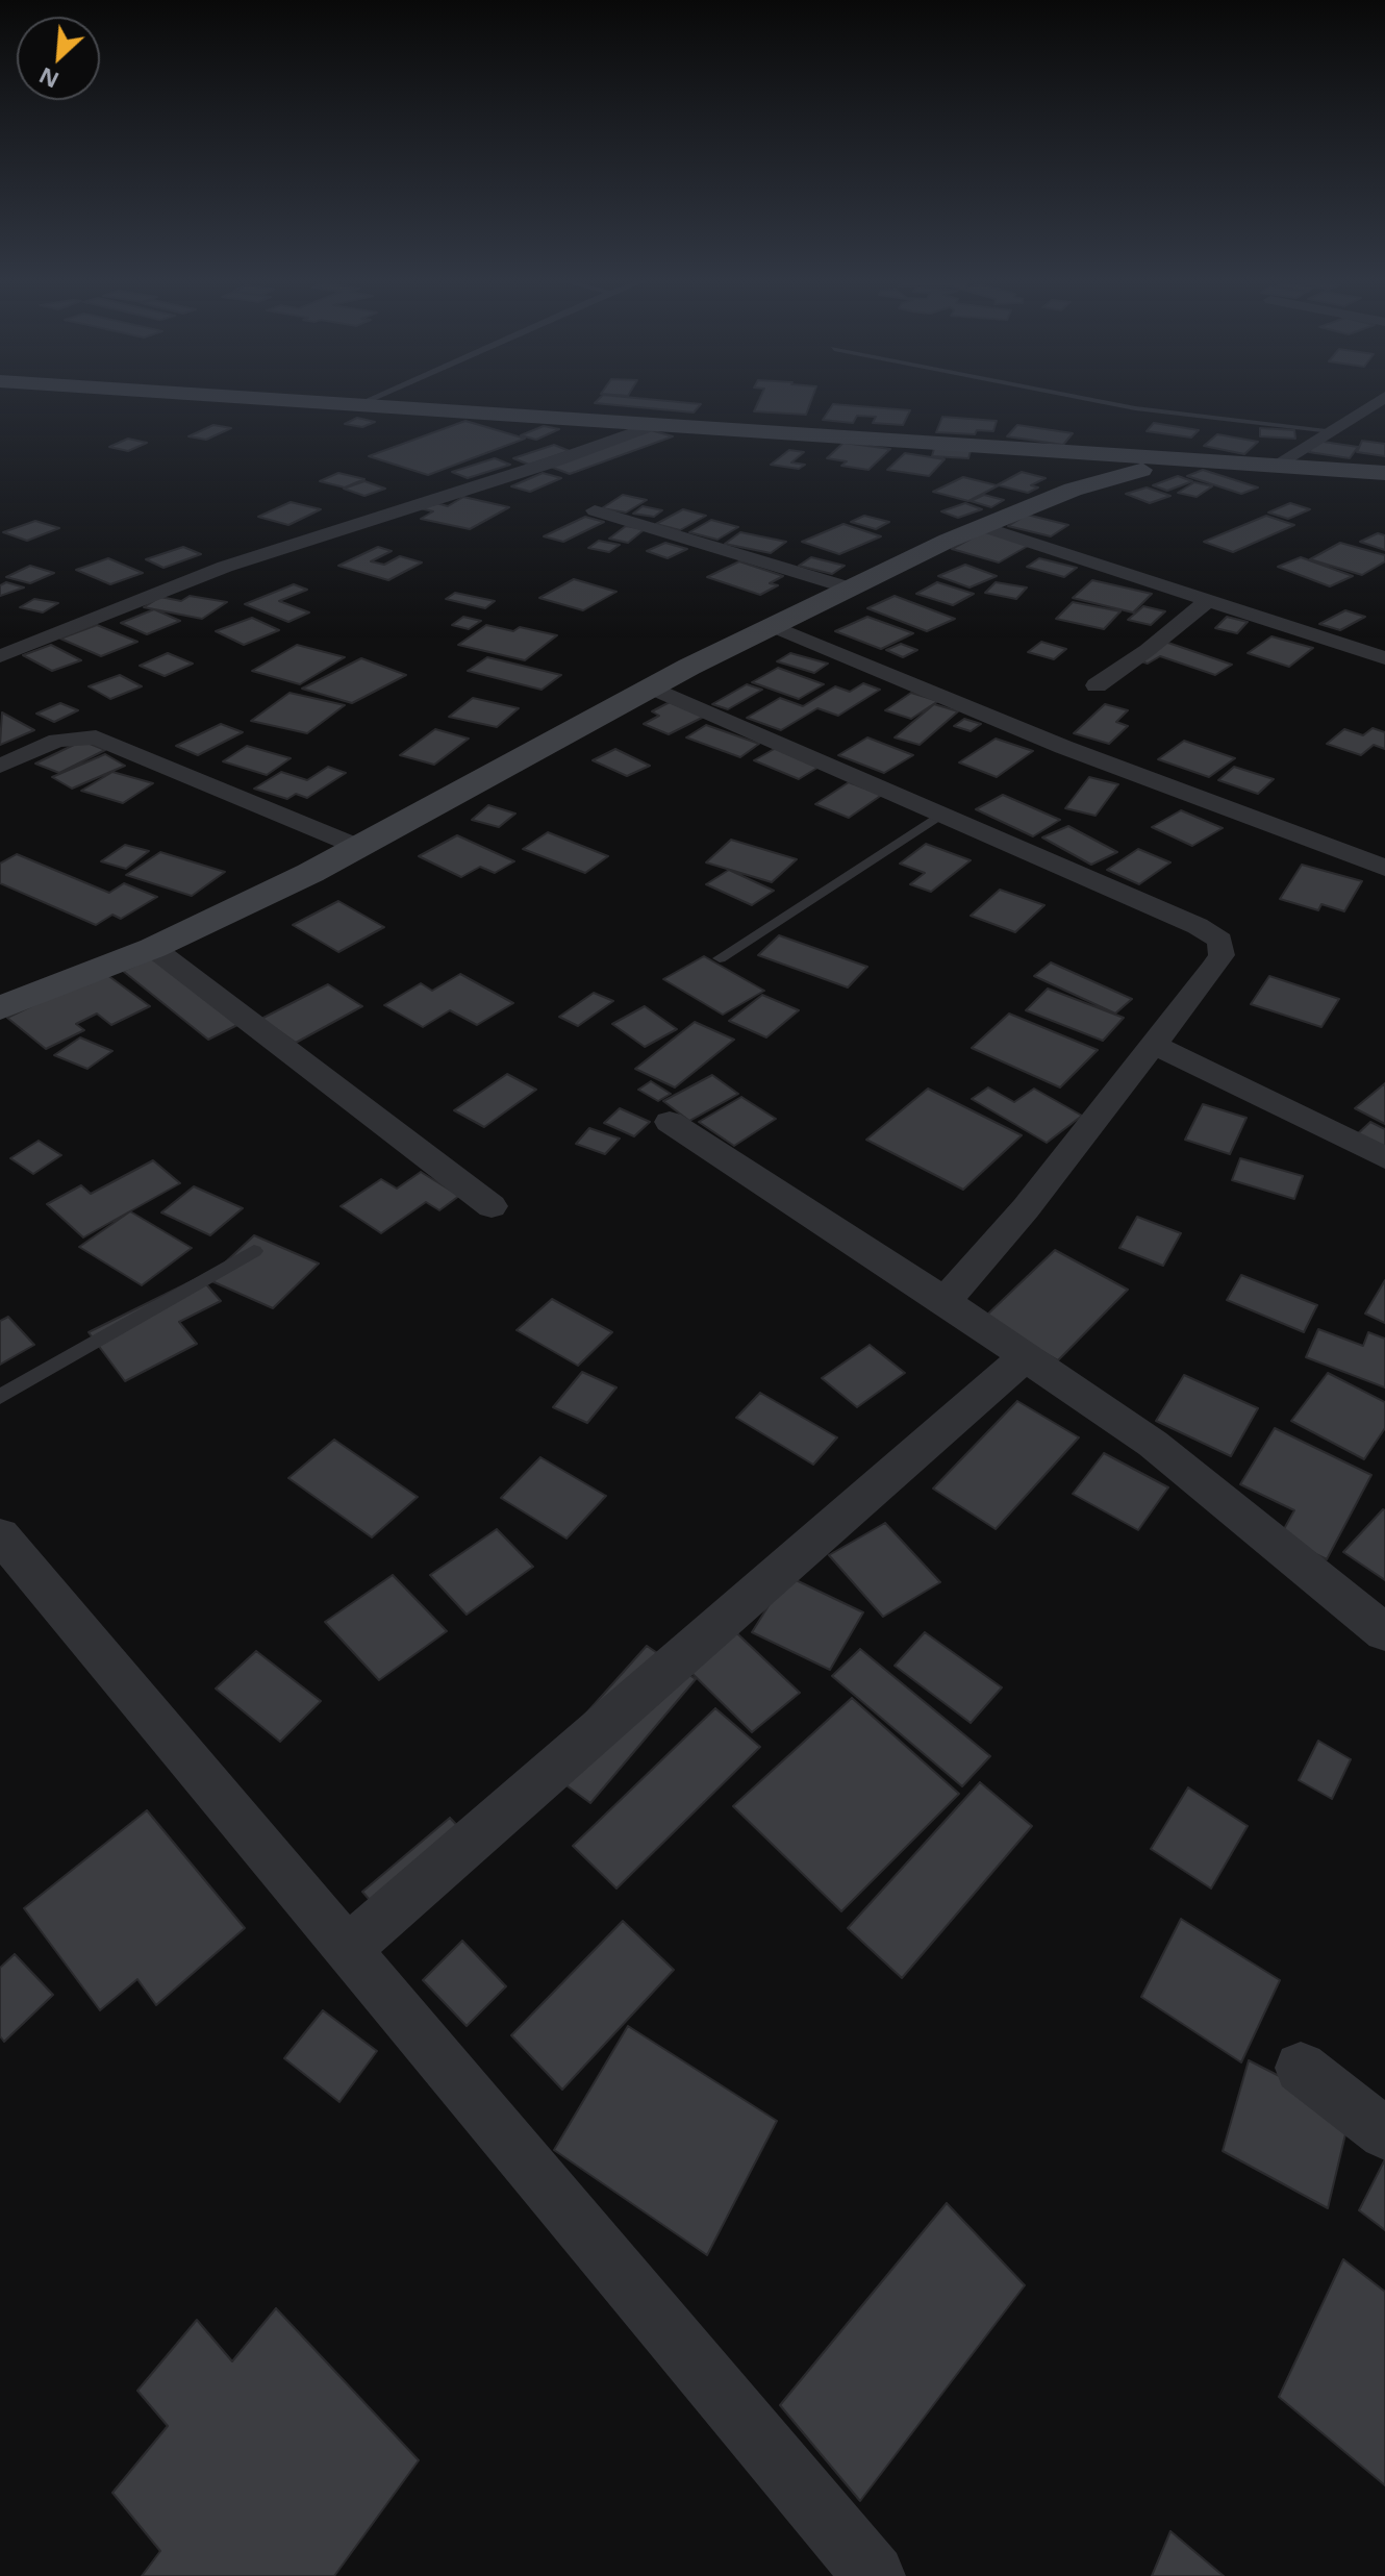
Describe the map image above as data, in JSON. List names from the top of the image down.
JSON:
{
  "north": "bottom left"
}
